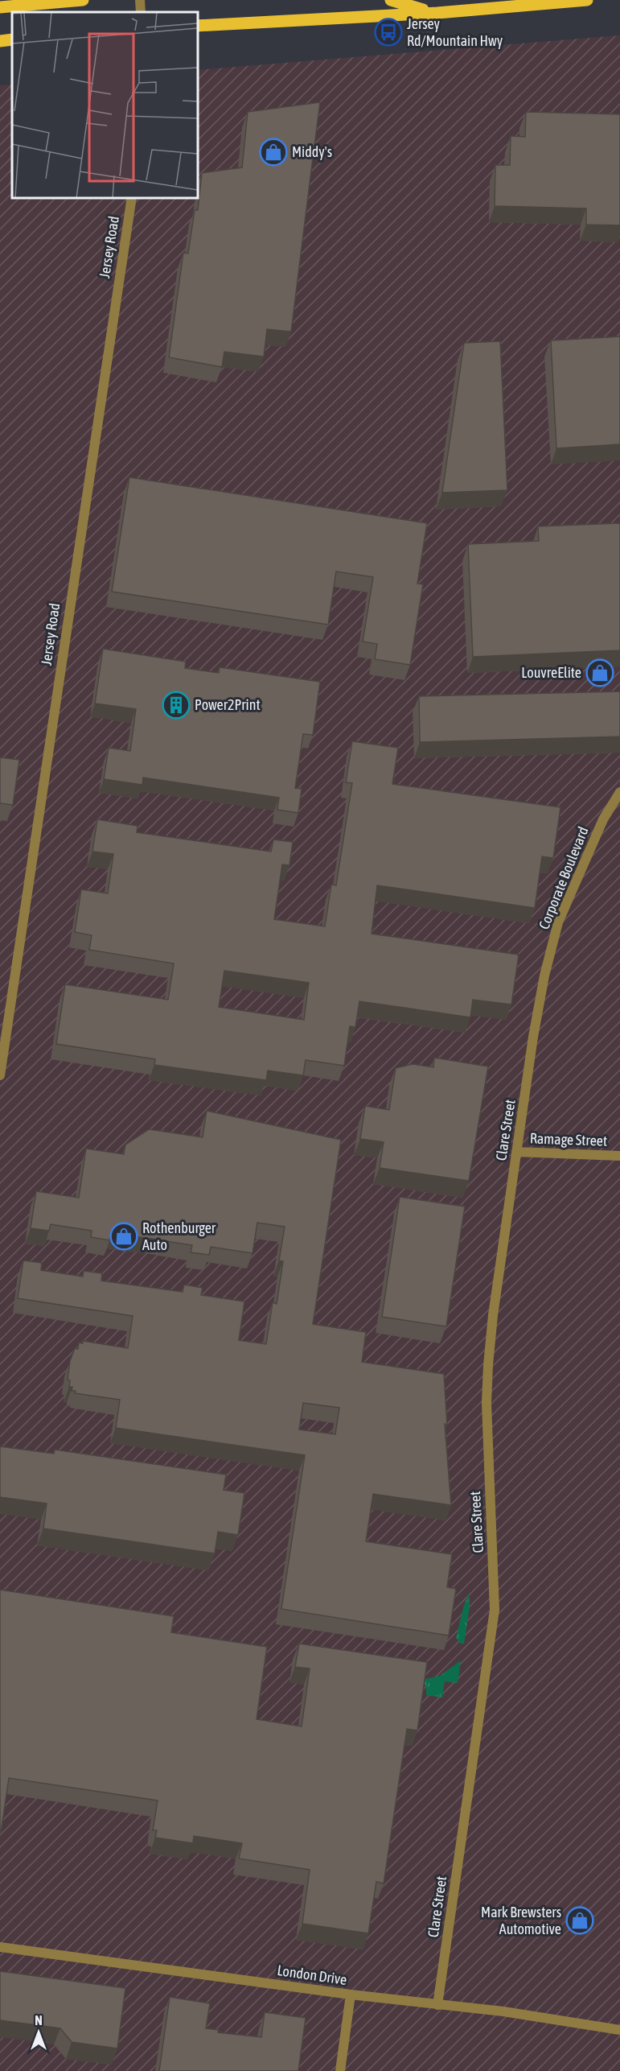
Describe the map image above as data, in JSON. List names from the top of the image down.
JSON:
{
  "streets": {
    "street": [
      "Jersey Road",
      "Corporate Boulevard",
      "Clare Street",
      "Ramage Street",
      "London Drive"
    ]
  },
  "crossings": [
    ["Corporate Boulevard", "Clare Street"],
    ["Clare Street", "Ramage Street"],
    ["Clare Street", "London Drive"]
  ],
  "places": {
    "bus stop": ["Jersey Rd/Mountain Hwy"],
    "shop": [
      "Middy's",
      "LouvreElite",
      "Rothenburger Auto",
      "Mark Brewsters Automotive"
    ],
    "building": ["Power2Print"]
  },
  "north": "top"
}
